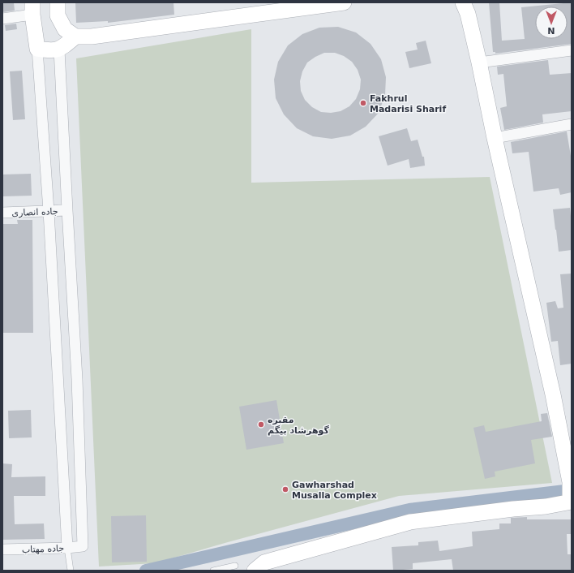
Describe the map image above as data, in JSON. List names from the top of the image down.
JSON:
{
  "streets": {
    "street": ["جاده انصاری", "جاده مهتاب"]
  },
  "crossings": [
    ["جاده انصاری", "جاده مهتاب"]
  ],
  "places": ["Fakhrul Madarisi Sharif", "مقبره گوهرشاد بیگم", "Gawharshad Musalla Complex"],
  "north": "bottom"
}
